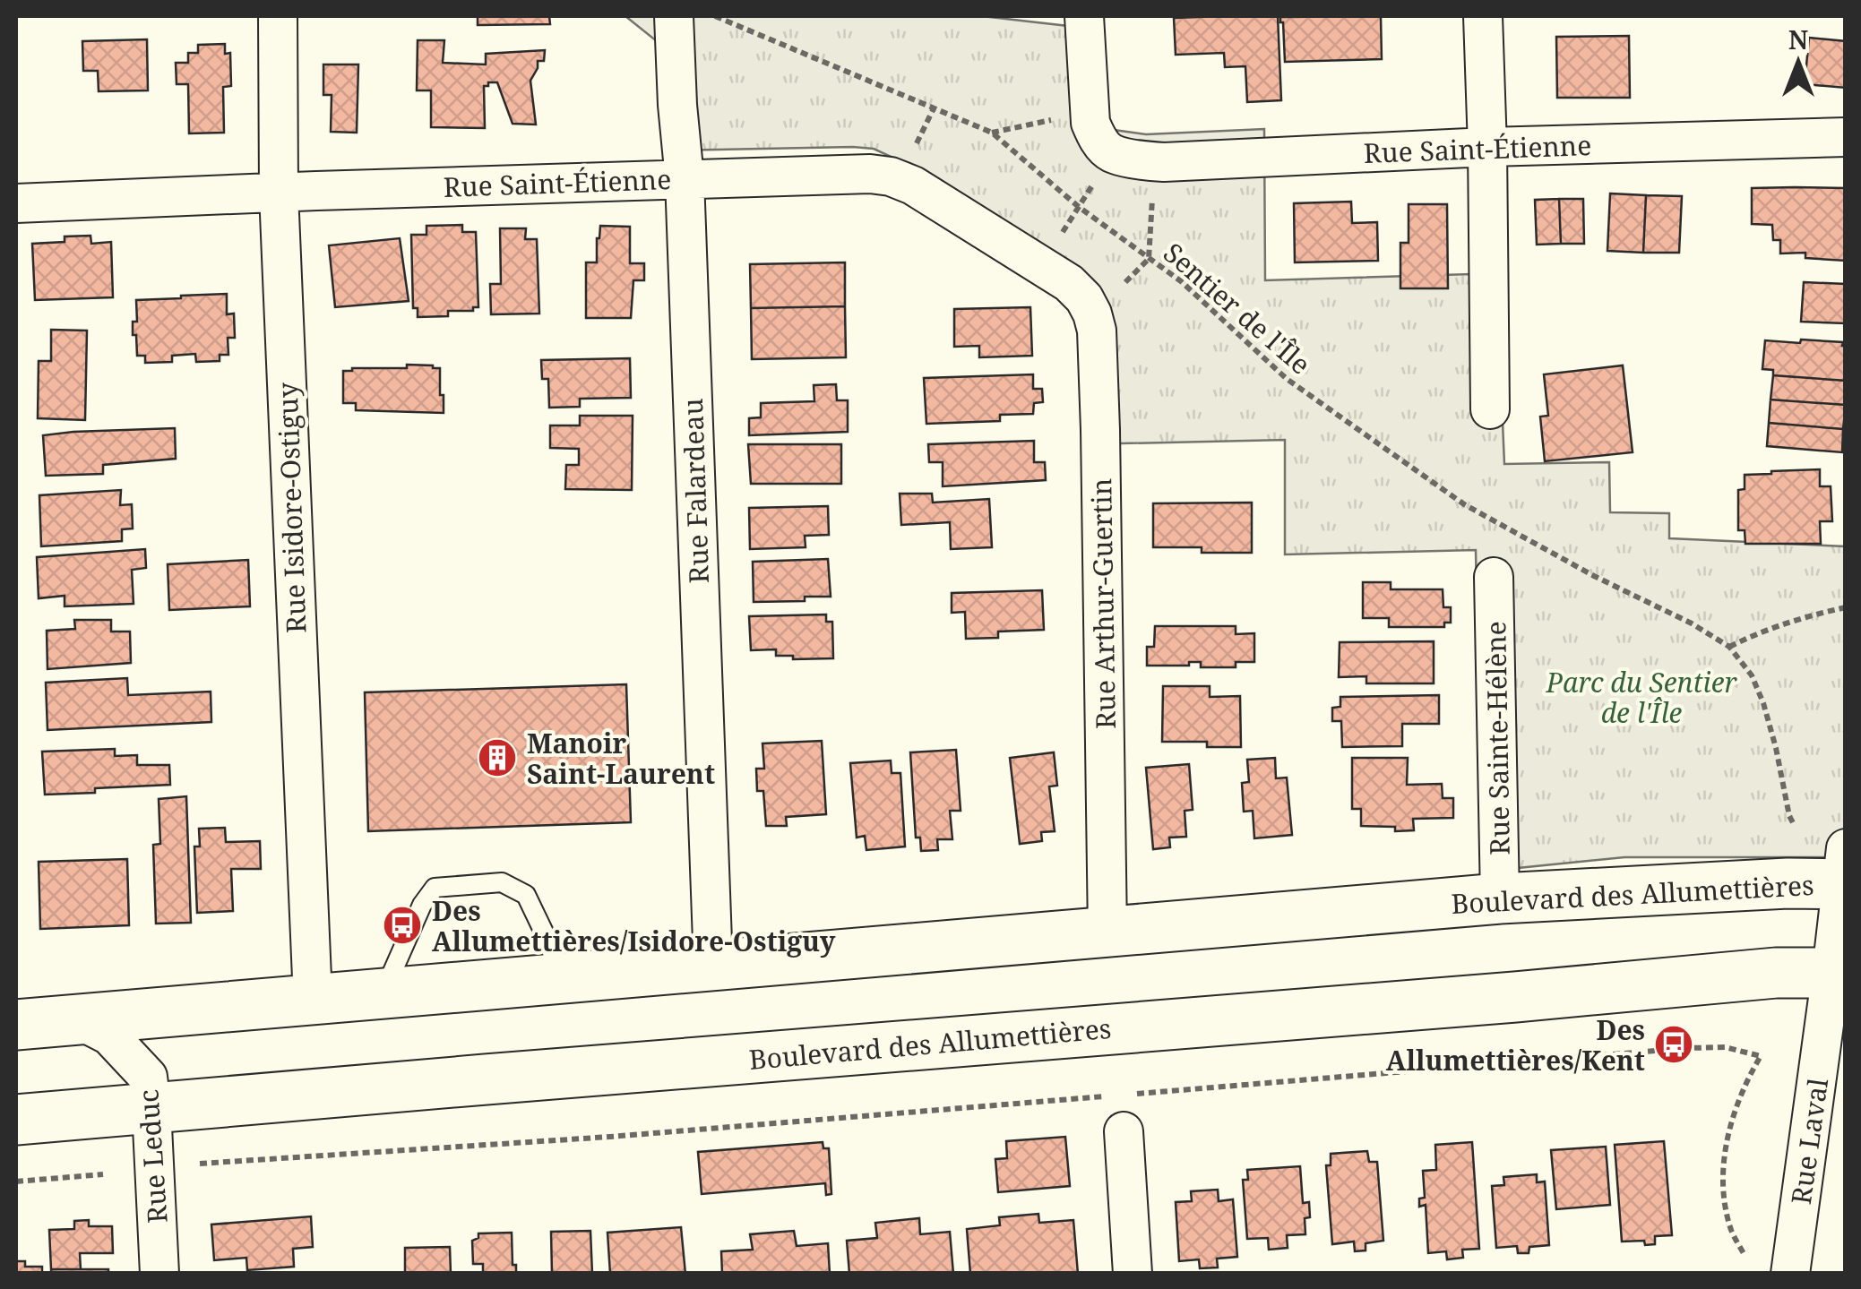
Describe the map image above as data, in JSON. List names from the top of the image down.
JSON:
{
  "streets": {
    "main road": ["Boulevard des Allumettières"],
    "street": [
      "Rue Saint-Étienne",
      "Rue Falardeau",
      "Rue Isidore-Ostiguy",
      "Rue Arthur-Guertin",
      "Rue Sainte-Hélène",
      "Rue Laval",
      "Rue Leduc"
    ],
    "path": ["Sentier de l'Île"]
  },
  "crossings": [
    ["Rue Saint-Étienne", "Rue Falardeau"],
    ["Rue Saint-Étienne", "Rue Isidore-Ostiguy"],
    ["Rue Saint-Étienne", "Rue Arthur-Guertin"],
    ["Rue Falardeau", "Boulevard des Allumettières"],
    ["Rue Isidore-Ostiguy", "Boulevard des Allumettières"],
    ["Rue Arthur-Guertin", "Boulevard des Allumettières"],
    ["Rue Sainte-Hélène", "Boulevard des Allumettières"],
    ["Boulevard des Allumettières", "Rue Laval"],
    ["Boulevard des Allumettières", "Rue Leduc"]
  ],
  "parks": ["Parc du Sentier de l'Île"],
  "places": {
    "building": ["Manoir Saint-Laurent"],
    "bus stop": ["Des Allumettières/Isidore-Ostiguy", "Des Allumettières/Kent"]
  },
  "north": "top"
}
